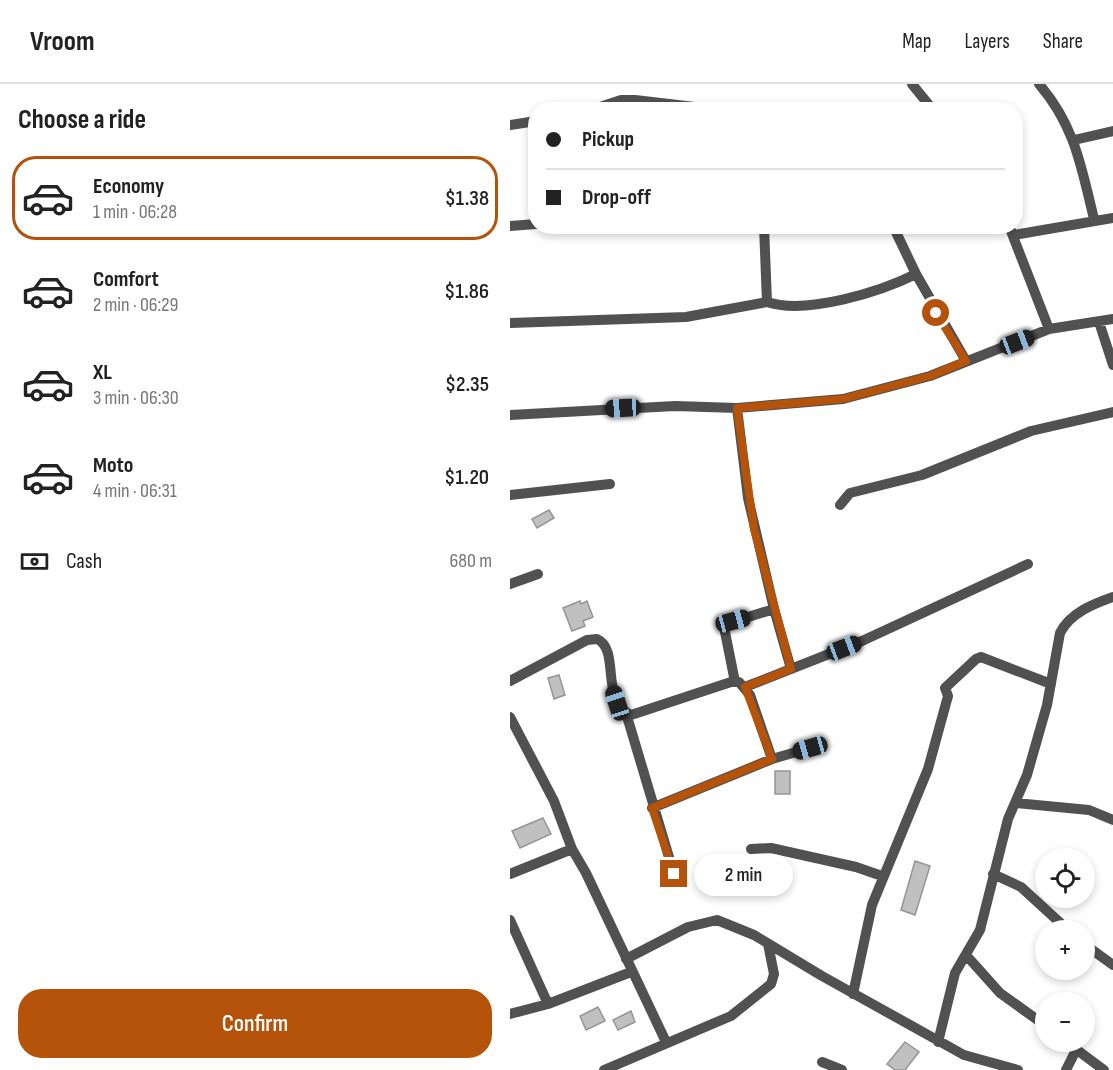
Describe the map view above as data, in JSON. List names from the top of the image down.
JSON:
{
  "page": {
    "header": "Vroom",
    "nav": ["Map", "Layers", "Share"],
    "heading": "Choose a ride",
    "banner": ["Pickup", "Drop-off"],
    "list": [
      {
        "name": "Economy",
        "note": "1 min · 06:28",
        "value": "$1.38"
      },
      {
        "name": "Comfort",
        "note": "2 min · 06:29",
        "value": "$1.86"
      },
      {
        "name": "XL",
        "note": "3 min · 06:30",
        "value": "$2.35"
      },
      {
        "name": "Moto",
        "note": "4 min · 06:31",
        "value": "$1.20"
      }
    ],
    "pay": ["Cash", "680 m"],
    "map_buttons": ["+", "−"],
    "bubble": "2 min",
    "buttons": "Confirm"
  }
}
